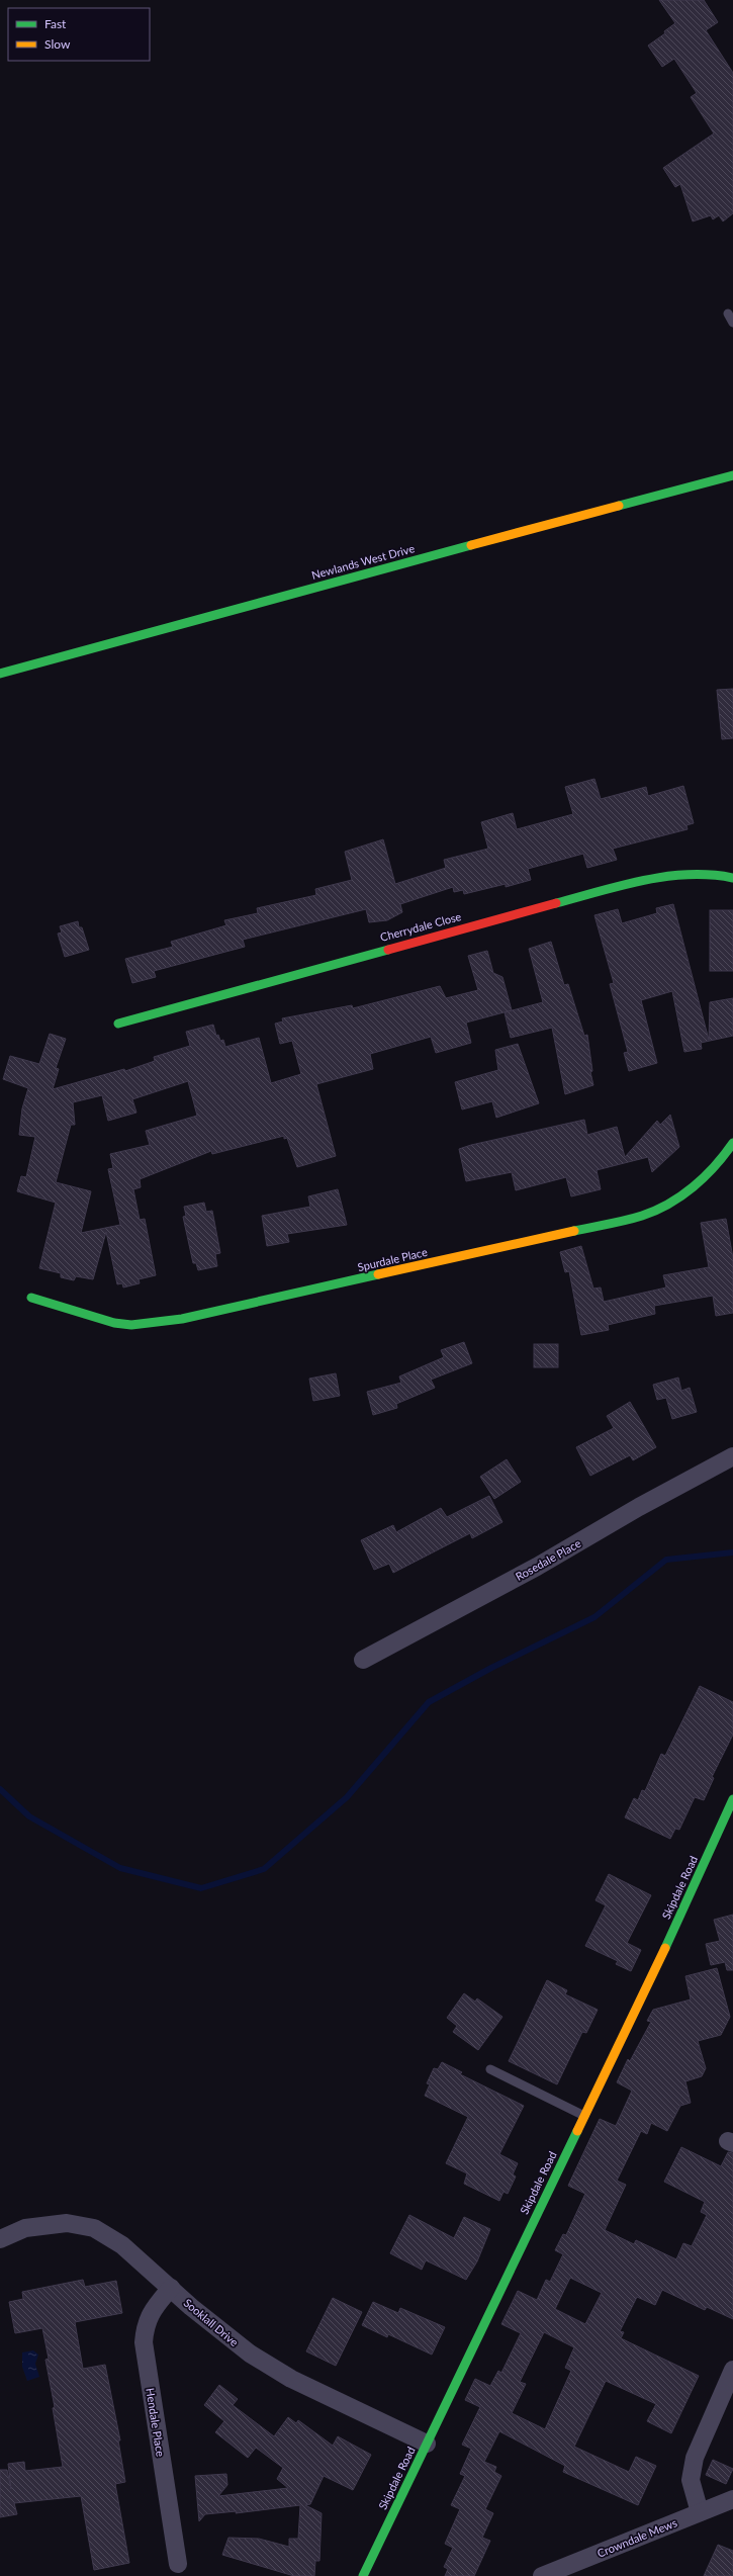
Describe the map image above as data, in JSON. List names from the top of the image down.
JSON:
{
  "streets": {
    "street": [
      "Newlands West Drive",
      "Cherrydale Close",
      "Spurdale Place",
      "Rosedale Place",
      "Skipdale Road",
      "Sooklall Drive",
      "Hendale Place",
      "Crowndale Mews"
    ]
  },
  "crossings": [
    ["Skipdale Road", "Sooklall Drive"],
    ["Sooklall Drive", "Hendale Place"]
  ],
  "legend": ["Fast", "Slow"]
}
